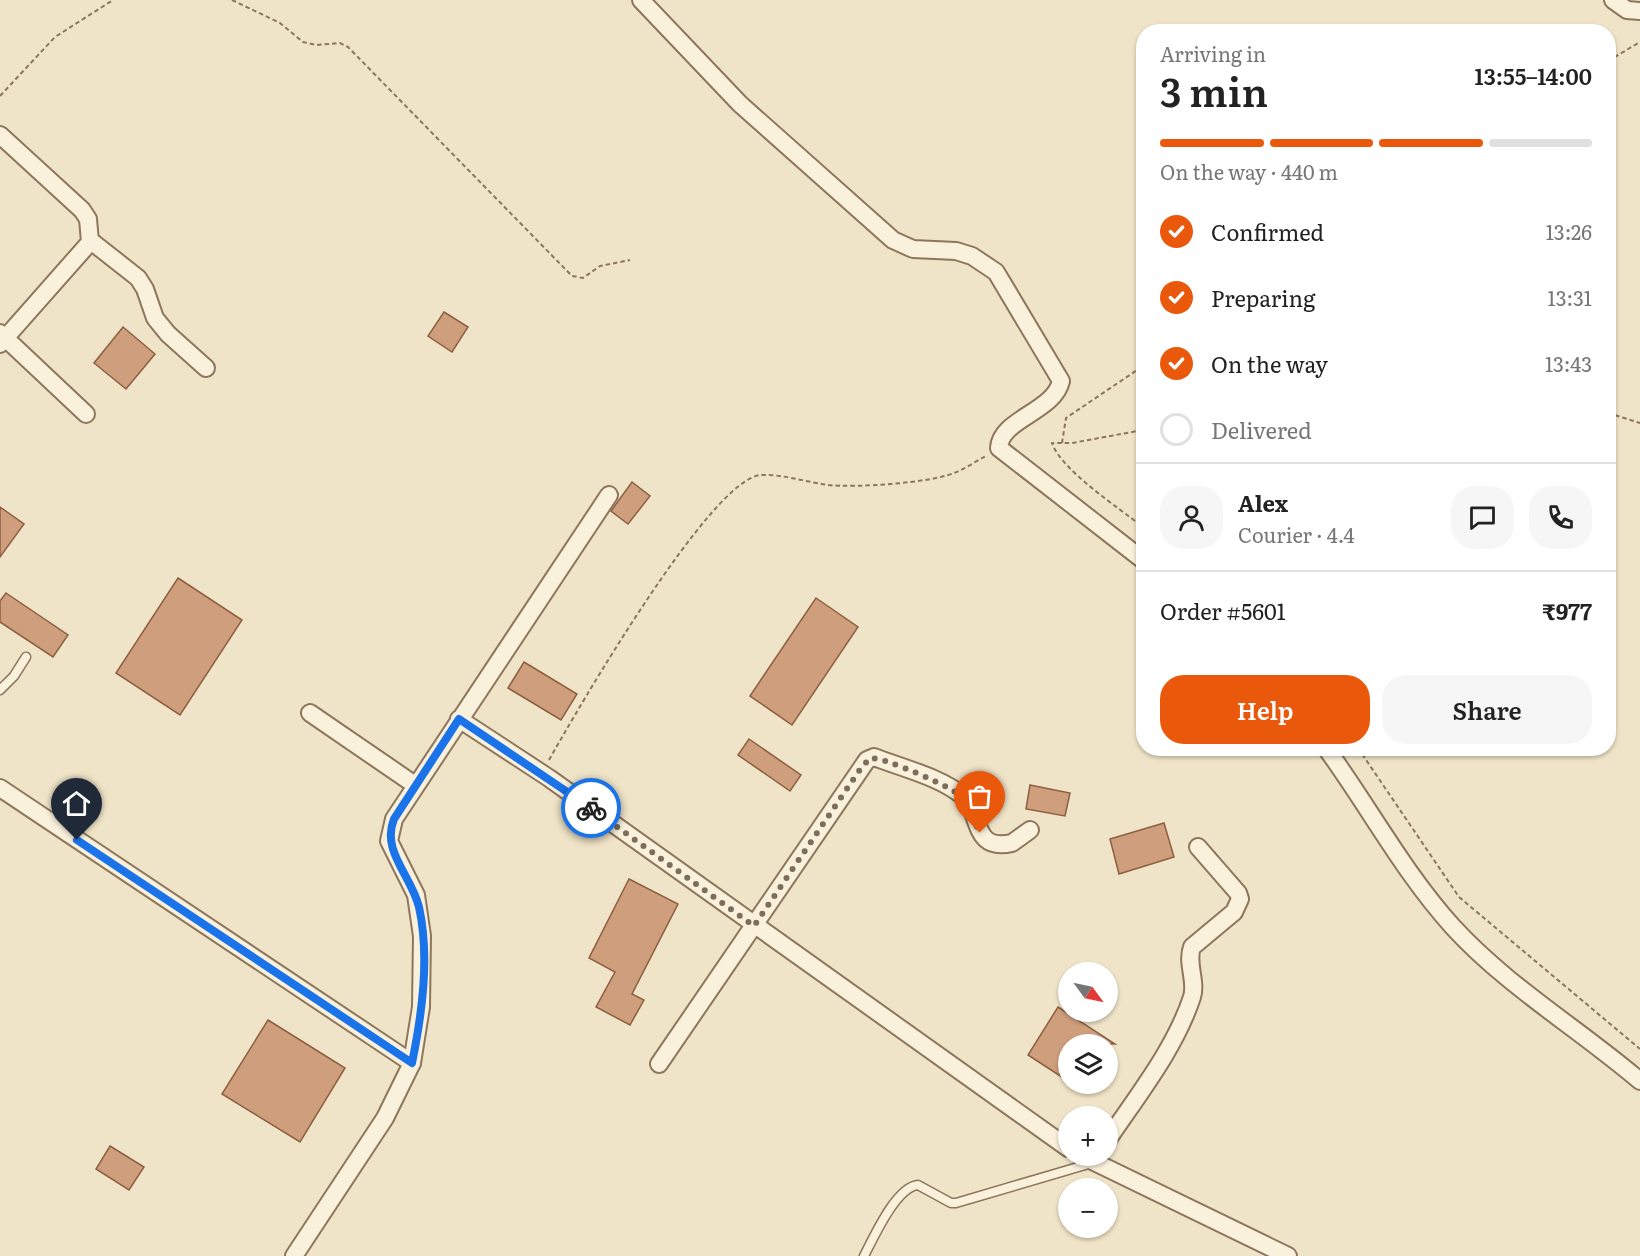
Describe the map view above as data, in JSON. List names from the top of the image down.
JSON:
{
  "north": "bottom right",
  "page": {
    "heading": ["3 min", "Arriving in", "13:55–14:00"],
    "panel": [
      "Alex",
      "Courier · 4.4",
      "Order #5601",
      "₹977"
    ],
    "bar": "On the way · 440 m",
    "list": [
      ["Confirmed", "13:26"],
      ["Preparing", "13:31"],
      ["On the way", "13:43"],
      "Delivered"
    ],
    "buttons": ["Help", "Share"],
    "map_buttons": ["+", "−"]
  }
}
